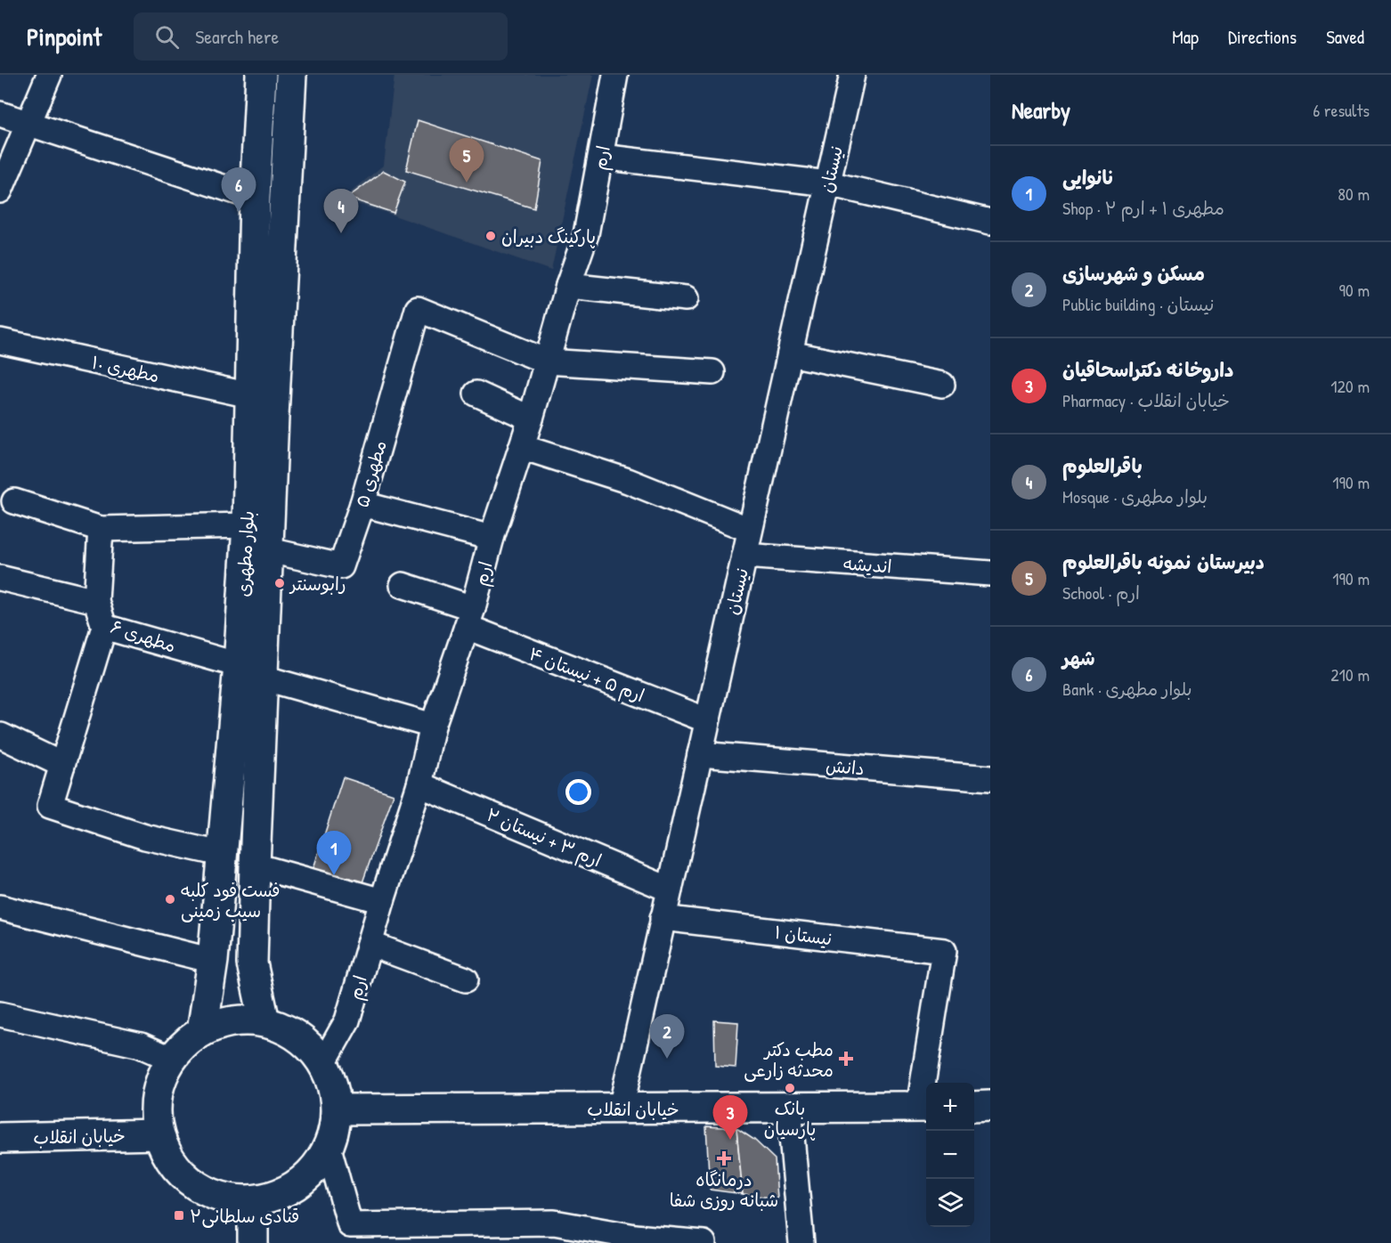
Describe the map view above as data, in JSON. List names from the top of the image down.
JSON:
{
  "streets": {
    "main road": ["بلوار مطهری", "خیابان انقلاب"],
    "street": [
      "ارم",
      "نیستان",
      "مطهری ۱۰",
      "مطهری ۵",
      "اندیشه",
      "مطهری ۶",
      "ارم ۵ + نیستان ۴",
      "دانش",
      "ارم ۳ + نیستان ۲",
      "نیستان ۱"
    ]
  },
  "crossings": [
    ["ارم", "مطهری ۵"],
    ["ارم", "بلوار مطهری"],
    ["ارم", "مطهری ۶"],
    ["ارم", "ارم ۵ + نیستان ۴"],
    ["ارم", "ارم ۳ + نیستان ۲"],
    ["ارم", "خیابان انقلاب"],
    ["نیستان", "اندیشه"],
    ["نیستان", "ارم ۵ + نیستان ۴"],
    ["نیستان", "دانش"],
    ["نیستان", "ارم ۳ + نیستان ۲"],
    ["نیستان", "نیستان ۱"],
    ["نیستان", "خیابان انقلاب"],
    ["مطهری ۱۰", "بلوار مطهری"],
    ["مطهری ۵", "بلوار مطهری"],
    ["بلوار مطهری", "مطهری ۶"],
    ["بلوار مطهری", "خیابان انقلاب"],
    ["نیستان ۱", "خیابان انقلاب"]
  ],
  "places": {
    "other": [
      "پارکینگ دبیران",
      "رابوسنتر",
      "فست فود کلبه سیب زمینی",
      "بانک پارسیان"
    ],
    "health": ["مطب دکتر محدثه زارعی", "درمانگاه شبانه روزی شفا"],
    "transit": ["قنادی سلطانی۲"]
  },
  "page": {
    "header": "Pinpoint",
    "search": "Search here",
    "nav": ["Map", "Directions", "Saved"],
    "heading": ["Nearby", "6 results"],
    "pins": [
      "5",
      "6",
      "4",
      "1",
      "2",
      "3"
    ],
    "list": [
      {
        "mark": "1",
        "name": "نانوایی",
        "note": "Shop · مطهری ۱ + ارم ۲",
        "value": "80 m"
      },
      {
        "mark": "2",
        "name": "مسکن و شهرسازی",
        "note": "Public building · نیستان",
        "value": "90 m"
      },
      {
        "mark": "3",
        "name": "داروخانه دکتراسحاقیان",
        "note": "Pharmacy · خیابان انقلاب",
        "value": "120 m"
      },
      {
        "mark": "4",
        "name": "باقرالعلوم",
        "note": "Mosque · بلوار مطهری",
        "value": "190 m"
      },
      {
        "mark": "5",
        "name": "دبیرستان نمونه باقرالعلوم",
        "note": "School · ارم",
        "value": "190 m"
      },
      {
        "mark": "6",
        "name": "شهر",
        "note": "Bank · بلوار مطهری",
        "value": "210 m"
      }
    ],
    "map_buttons": ["+", "−"]
  }
}
